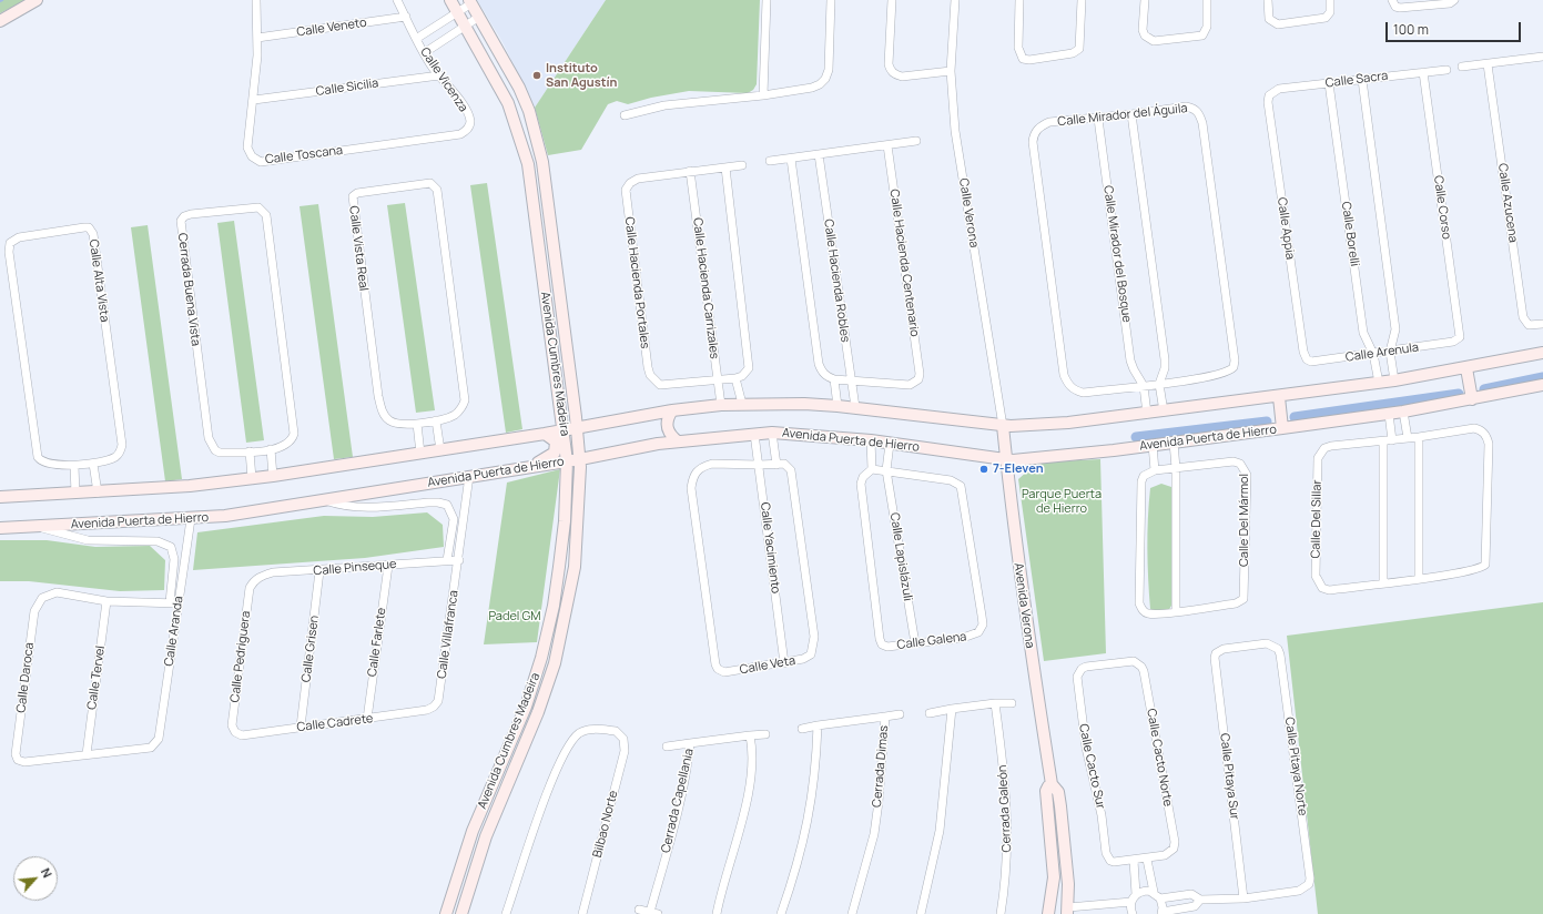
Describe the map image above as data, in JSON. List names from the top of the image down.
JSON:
{
  "streets": {
    "street": [
      "Calle Veneto",
      "Calle Vicenza",
      "Calle Sacra",
      "Calle Sicilia",
      "Calle Mirador del Águila",
      "Calle Toscana",
      "Calle Azucena",
      "Calle Corso",
      "Calle Verona",
      "Calle Appia",
      "Calle Borelli",
      "Calle Vista Real",
      "Calle Mirador del Bosque",
      "Calle Hacienda Centenario",
      "Calle Alta Vista",
      "Calle Hacienda Robles",
      "Calle Hacienda Portales",
      "Calle Hacienda Carrizales",
      "Cerrada Buena Vista",
      "Calle Arenula",
      "Avenida Cumbres Madeira",
      "Avenida Puerta de Hierro",
      "Calle Del Sillar",
      "Calle Del Mármol",
      "Calle Yacimiento",
      "Calle Lapislázuli",
      "Calle Pinseque",
      "Avenida Verona",
      "Calle Aranda",
      "Calle Villafranca",
      "Calle Galena",
      "Calle Farlete",
      "Calle Grisen",
      "Calle Pedriguera",
      "Calle Veta",
      "Calle Daroca",
      "Calle Tervel",
      "Calle Cadrete",
      "Calle Cacto Norte",
      "Cerrada Dimas",
      "Calle Cacto Sur",
      "Calle Pitaya Norte",
      "Calle Pitaya Sur",
      "Cerrada Capellania",
      "Cerrada Galeón",
      "Bilbao Norte"
    ]
  },
  "crossings": [
    ["Calle Veneto", "Calle Vicenza"],
    ["Calle Veneto", "Calle Toscana"],
    ["Calle Vicenza", "Calle Sicilia"],
    ["Calle Vicenza", "Calle Toscana"],
    ["Calle Sacra", "Calle Corso"],
    ["Calle Sacra", "Calle Appia"],
    ["Calle Sacra", "Calle Borelli"],
    ["Calle Sicilia", "Calle Toscana"],
    ["Calle Mirador del Águila", "Calle Mirador del Bosque"],
    ["Calle Corso", "Calle Arenula"],
    ["Calle Verona", "Avenida Verona"],
    ["Calle Appia", "Calle Arenula"],
    ["Calle Borelli", "Calle Arenula"],
    ["Calle Hacienda Centenario", "Calle Hacienda Robles"],
    ["Calle Hacienda Portales", "Calle Hacienda Carrizales"],
    ["Avenida Cumbres Madeira", "Avenida Puerta de Hierro"],
    ["Avenida Puerta de Hierro", "Calle Yacimiento"],
    ["Avenida Puerta de Hierro", "Calle Lapislázuli"],
    ["Avenida Puerta de Hierro", "Avenida Verona"],
    ["Avenida Puerta de Hierro", "Calle Aranda"],
    ["Avenida Puerta de Hierro", "Calle Villafranca"],
    ["Calle Yacimiento", "Calle Veta"],
    ["Calle Lapislázuli", "Calle Galena"],
    ["Calle Pinseque", "Calle Villafranca"],
    ["Calle Pinseque", "Calle Farlete"],
    ["Calle Pinseque", "Calle Grisen"],
    ["Calle Pinseque", "Calle Pedriguera"],
    ["Calle Aranda", "Calle Daroca"],
    ["Calle Aranda", "Calle Tervel"],
    ["Calle Villafranca", "Calle Cadrete"],
    ["Calle Farlete", "Calle Cadrete"],
    ["Calle Grisen", "Calle Cadrete"],
    ["Calle Pedriguera", "Calle Cadrete"],
    ["Calle Daroca", "Calle Tervel"],
    ["Calle Cacto Norte", "Calle Cacto Sur"],
    ["Calle Pitaya Norte", "Calle Pitaya Sur"]
  ],
  "parks": ["Parque Puerta de Hierro", "Padel GM"],
  "places": ["Instituto San Agustín", "7-Eleven"],
  "scale_bar": "100 m",
  "north": "top right"
}
